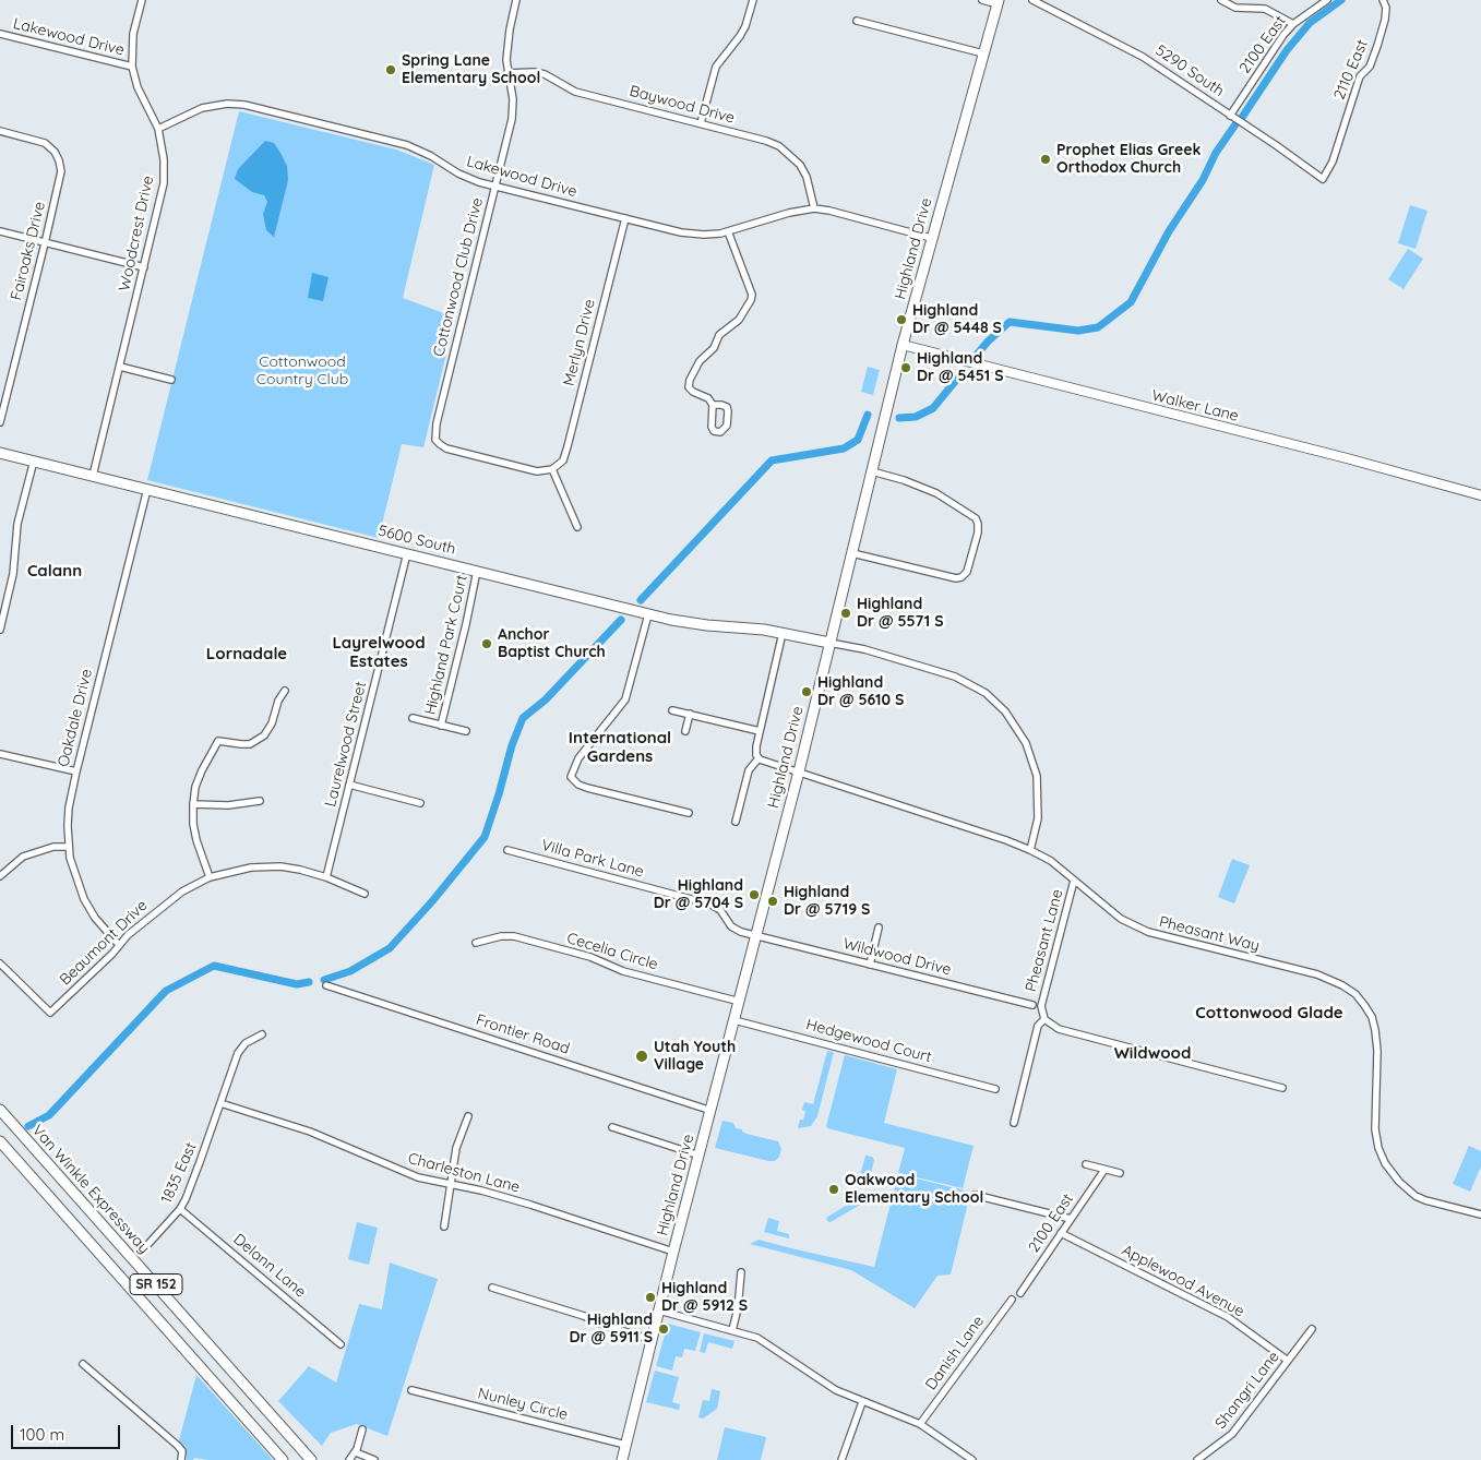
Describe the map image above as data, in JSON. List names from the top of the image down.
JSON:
{
  "streets": {
    "main road": [
      "Highland Drive",
      "5600 South",
      "Van Winkle Expressway",
      "SR 152"
    ],
    "street": [
      "Lakewood Drive",
      "2100 East",
      "2110 East",
      "5290 South",
      "Baywood Drive",
      "Woodcrest Drive",
      "Fairoaks Drive",
      "Cottonwood Club Drive",
      "Merlyn Drive",
      "Walker Lane",
      "Highland Park Court",
      "Oakdale Drive",
      "Laurelwood Street",
      "Villa Park Lane",
      "Pheasant Way",
      "Pheasant Lane",
      "Beaumont Drive",
      "Cecelia Circle",
      "Wildwood Drive",
      "Frontier Road",
      "Hedgewood Court",
      "1835 East",
      "Charleston Lane",
      "Delann Lane",
      "Applewood Avenue",
      "Danish Lane",
      "Shangri Lane",
      "Nunley Circle"
    ]
  },
  "crossings": [
    ["Lakewood Drive", "Baywood Drive"],
    ["Lakewood Drive", "Woodcrest Drive"],
    ["Lakewood Drive", "Highland Drive"],
    ["Lakewood Drive", "Cottonwood Club Drive"],
    ["Lakewood Drive", "Merlyn Drive"],
    ["2100 East", "5290 South"],
    ["2100 East", "Applewood Avenue"],
    ["2110 East", "5290 South"],
    ["Baywood Drive", "Cottonwood Club Drive"],
    ["Woodcrest Drive", "5600 South"],
    ["Highland Drive", "Walker Lane"],
    ["Highland Drive", "5600 South"],
    ["Highland Drive", "Villa Park Lane"],
    ["Highland Drive", "Pheasant Way"],
    ["Highland Drive", "Cecelia Circle"],
    ["Highland Drive", "Wildwood Drive"],
    ["Highland Drive", "Frontier Road"],
    ["Highland Drive", "Hedgewood Court"],
    ["Highland Drive", "Charleston Lane"],
    ["Highland Drive", "Nunley Circle"],
    ["Cottonwood Club Drive", "Merlyn Drive"],
    ["5600 South", "Highland Park Court"],
    ["5600 South", "Oakdale Drive"],
    ["5600 South", "Laurelwood Street"],
    ["Oakdale Drive", "Beaumont Drive"],
    ["Laurelwood Street", "Beaumont Drive"],
    ["Villa Park Lane", "Wildwood Drive"],
    ["Pheasant Way", "Pheasant Lane"],
    ["1835 East", "Charleston Lane"],
    ["1835 East", "Delann Lane"],
    ["Applewood Avenue", "Shangri Lane"]
  ],
  "districts": [
    "Calann",
    "Layrelwood Estates",
    "Lornadale",
    "International Gardens",
    "Cottonwood Glade",
    "Wildwood"
  ],
  "parks": ["Cottonwood Country Club"],
  "places": [
    "Spring Lane Elementary School",
    "Prophet Elias Greek Orthodox Church",
    "Highland Dr @ 5448 S",
    "Highland Dr @ 5451 S",
    "Highland Dr @ 5571 S",
    "Anchor Baptist Church",
    "Highland Dr @ 5610 S",
    "Highland Dr @ 5704 S",
    "Highland Dr @ 5719 S",
    "Utah Youth Village",
    "Oakwood Elementary School",
    "Highland Dr @ 5912 S",
    "Highland Dr @ 5911 S"
  ],
  "scale_bar": "100 m"
}
